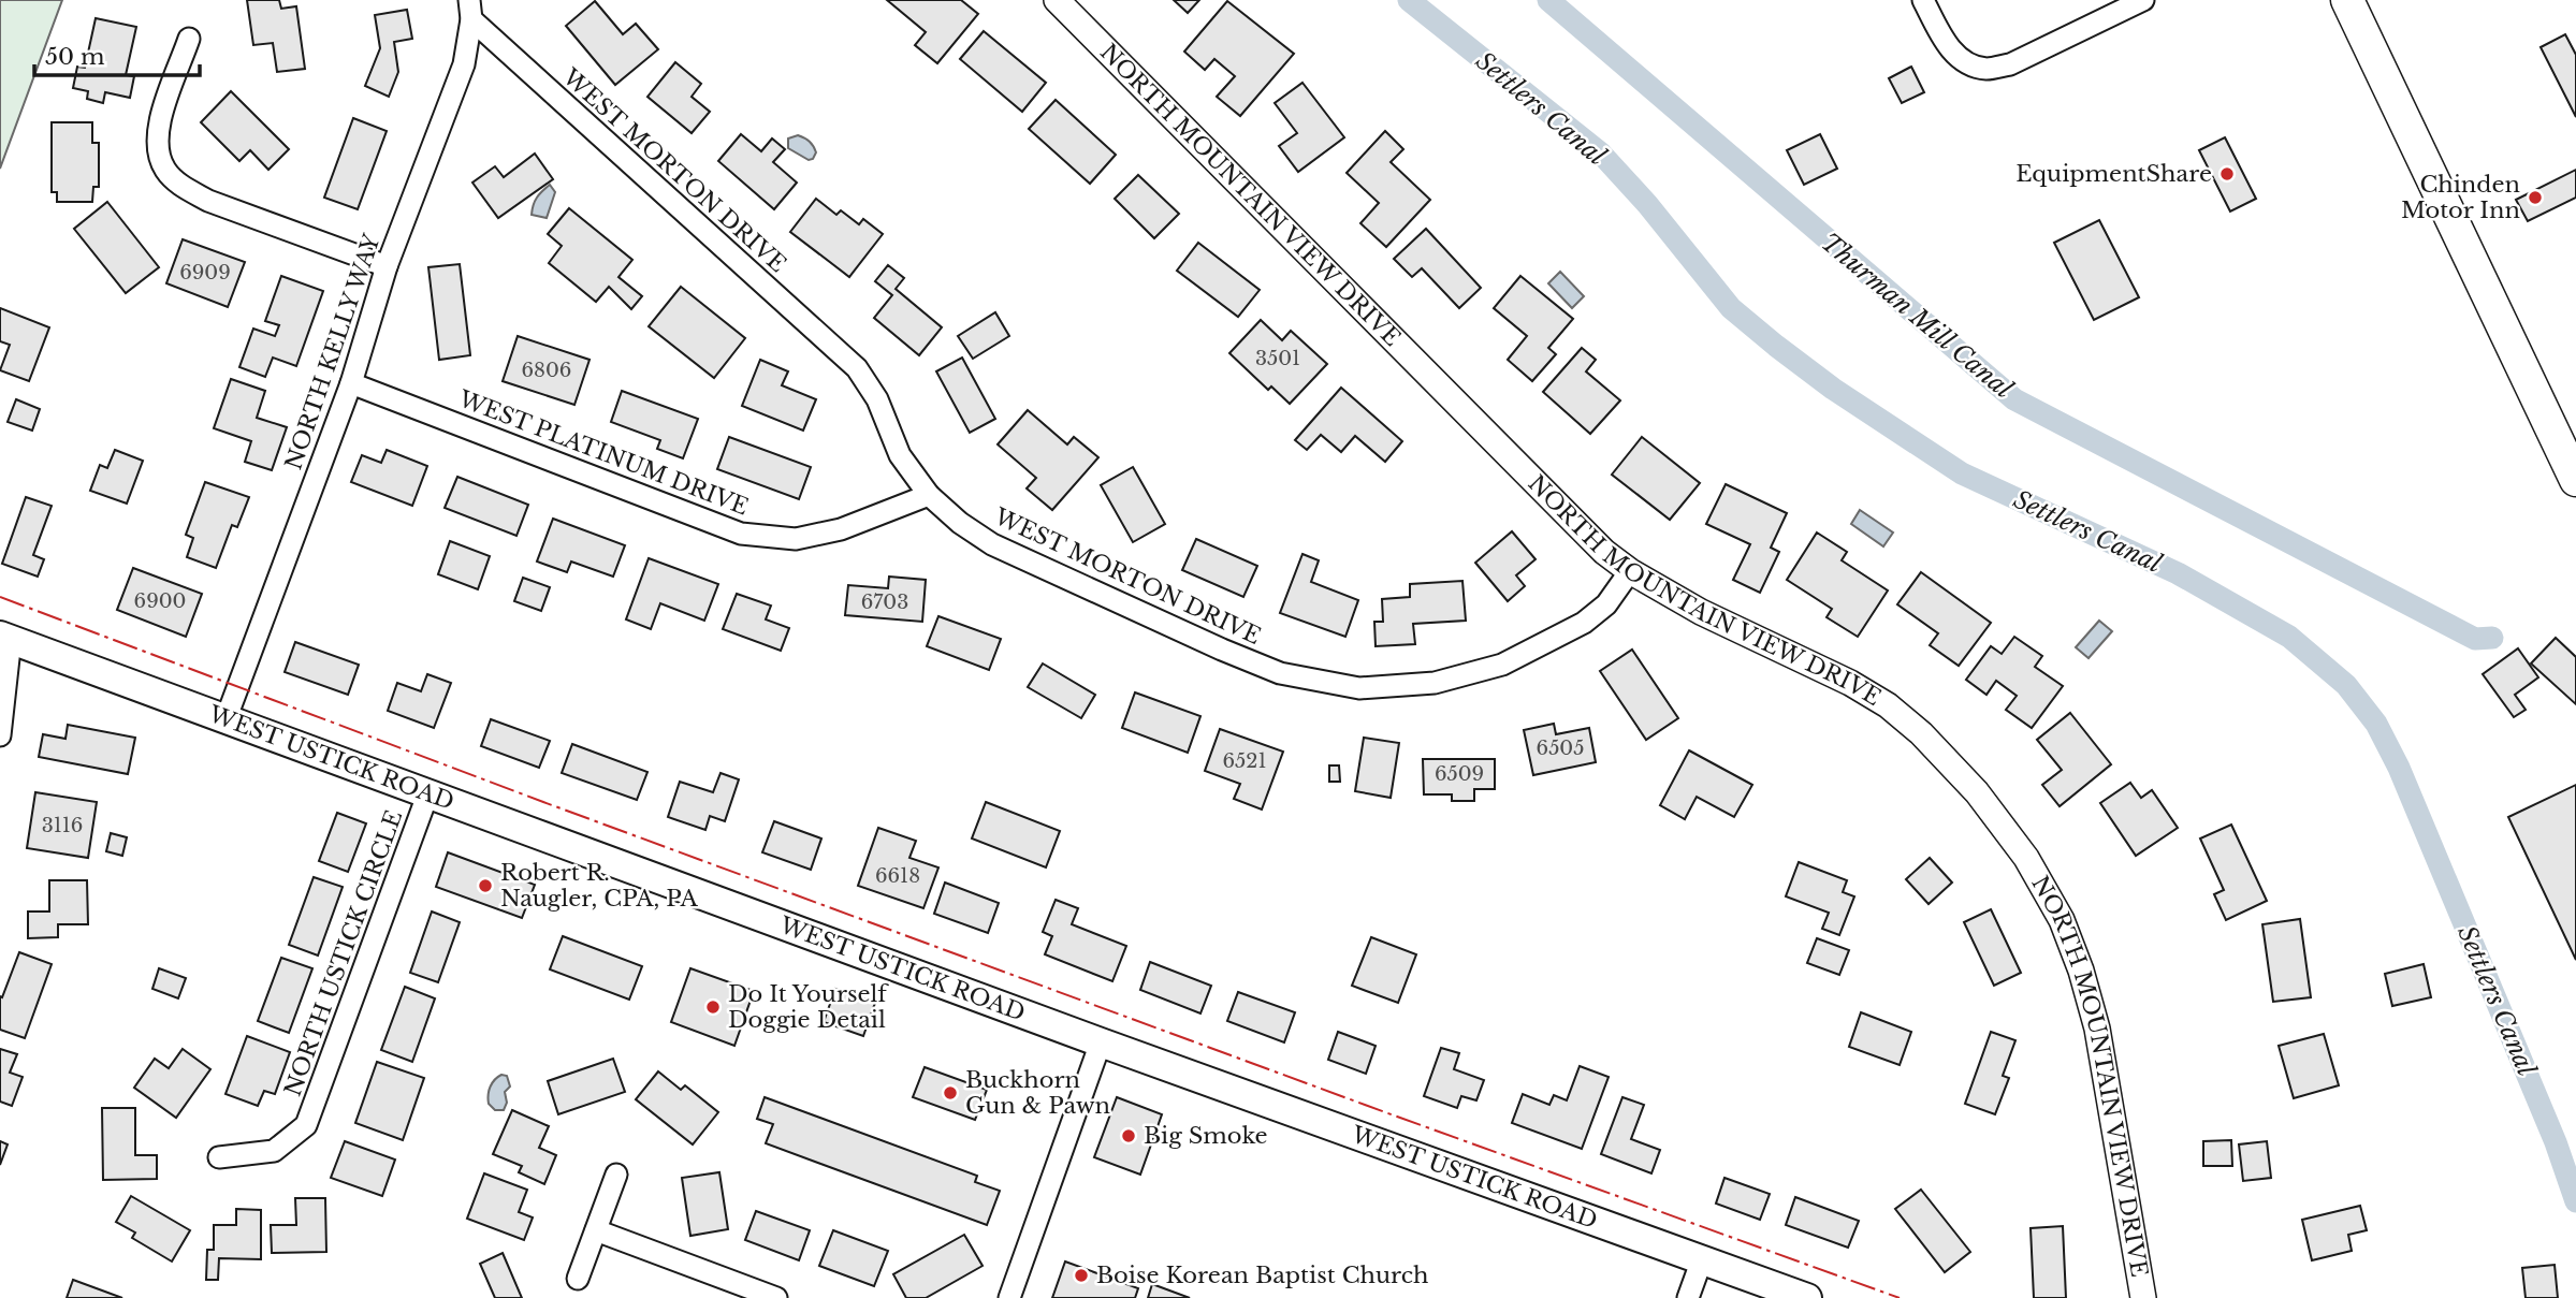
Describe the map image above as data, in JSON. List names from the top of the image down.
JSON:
{
  "streets": {
    "main road": ["WEST USTICK ROAD"],
    "street": [
      "WEST MORTON DRIVE",
      "NORTH MOUNTAIN VIEW DRIVE",
      "NORTH KELLY WAY",
      "WEST PLATINUM DRIVE",
      "NORTH USTICK CIRCLE"
    ]
  },
  "crossings": [
    ["WEST MORTON DRIVE", "NORTH MOUNTAIN VIEW DRIVE"],
    ["WEST MORTON DRIVE", "NORTH KELLY WAY"],
    ["WEST MORTON DRIVE", "WEST PLATINUM DRIVE"],
    ["NORTH KELLY WAY", "WEST PLATINUM DRIVE"],
    ["NORTH KELLY WAY", "WEST USTICK ROAD"],
    ["WEST USTICK ROAD", "NORTH USTICK CIRCLE"]
  ],
  "water": ["Settlers Canal", "Thurman Mill Canal"],
  "places": [
    "EquipmentShare",
    "Chinden Motor Inn",
    "Robert R. Naugler, CPA, PA",
    "Do It Yourself Doggie Detail",
    "Buckhorn Gun & Pawn",
    "Big Smoke",
    "Boise Korean Baptist Church"
  ],
  "house_numbers": [
    "6909",
    "3501",
    "6806",
    "6900",
    "6703",
    "6505",
    "6521",
    "6509",
    "3116",
    "6618"
  ],
  "scale_bar": "50 m"
}
